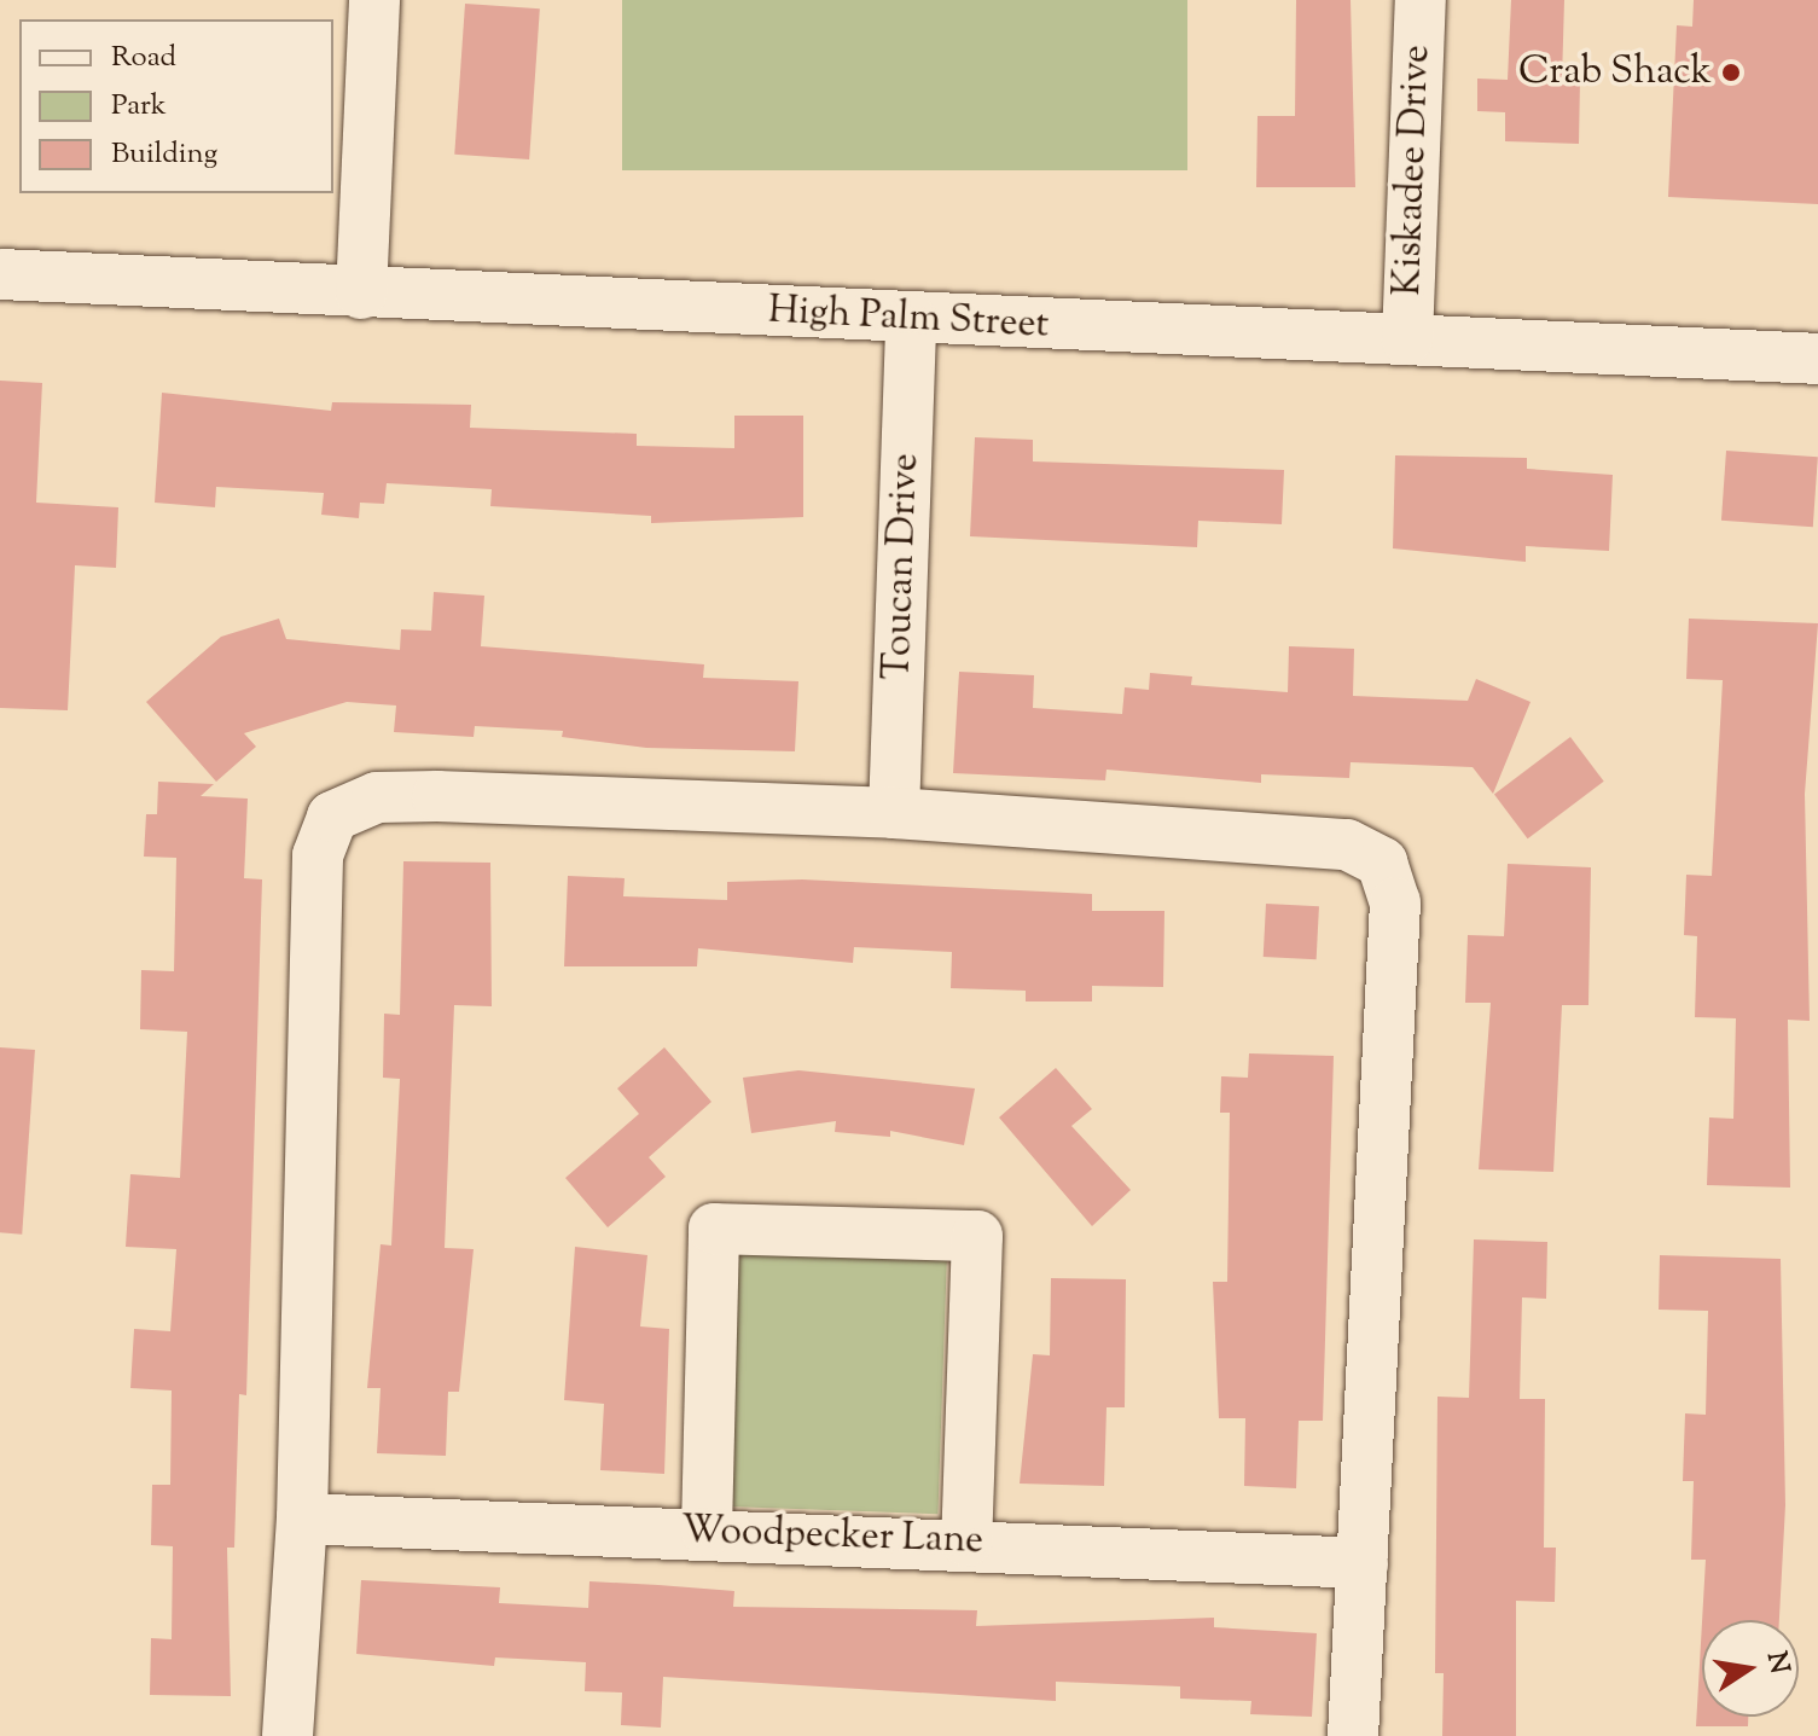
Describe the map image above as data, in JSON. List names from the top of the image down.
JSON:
{
  "streets": {
    "street": [
      "Kiskadee Drive",
      "High Palm Street",
      "Toucan Drive",
      "Woodpecker Lane"
    ]
  },
  "crossings": [
    ["Kiskadee Drive", "High Palm Street"],
    ["High Palm Street", "Toucan Drive"]
  ],
  "places": ["Crab Shack"],
  "legend": ["Road", "Park", "Building"],
  "north": "right"
}
